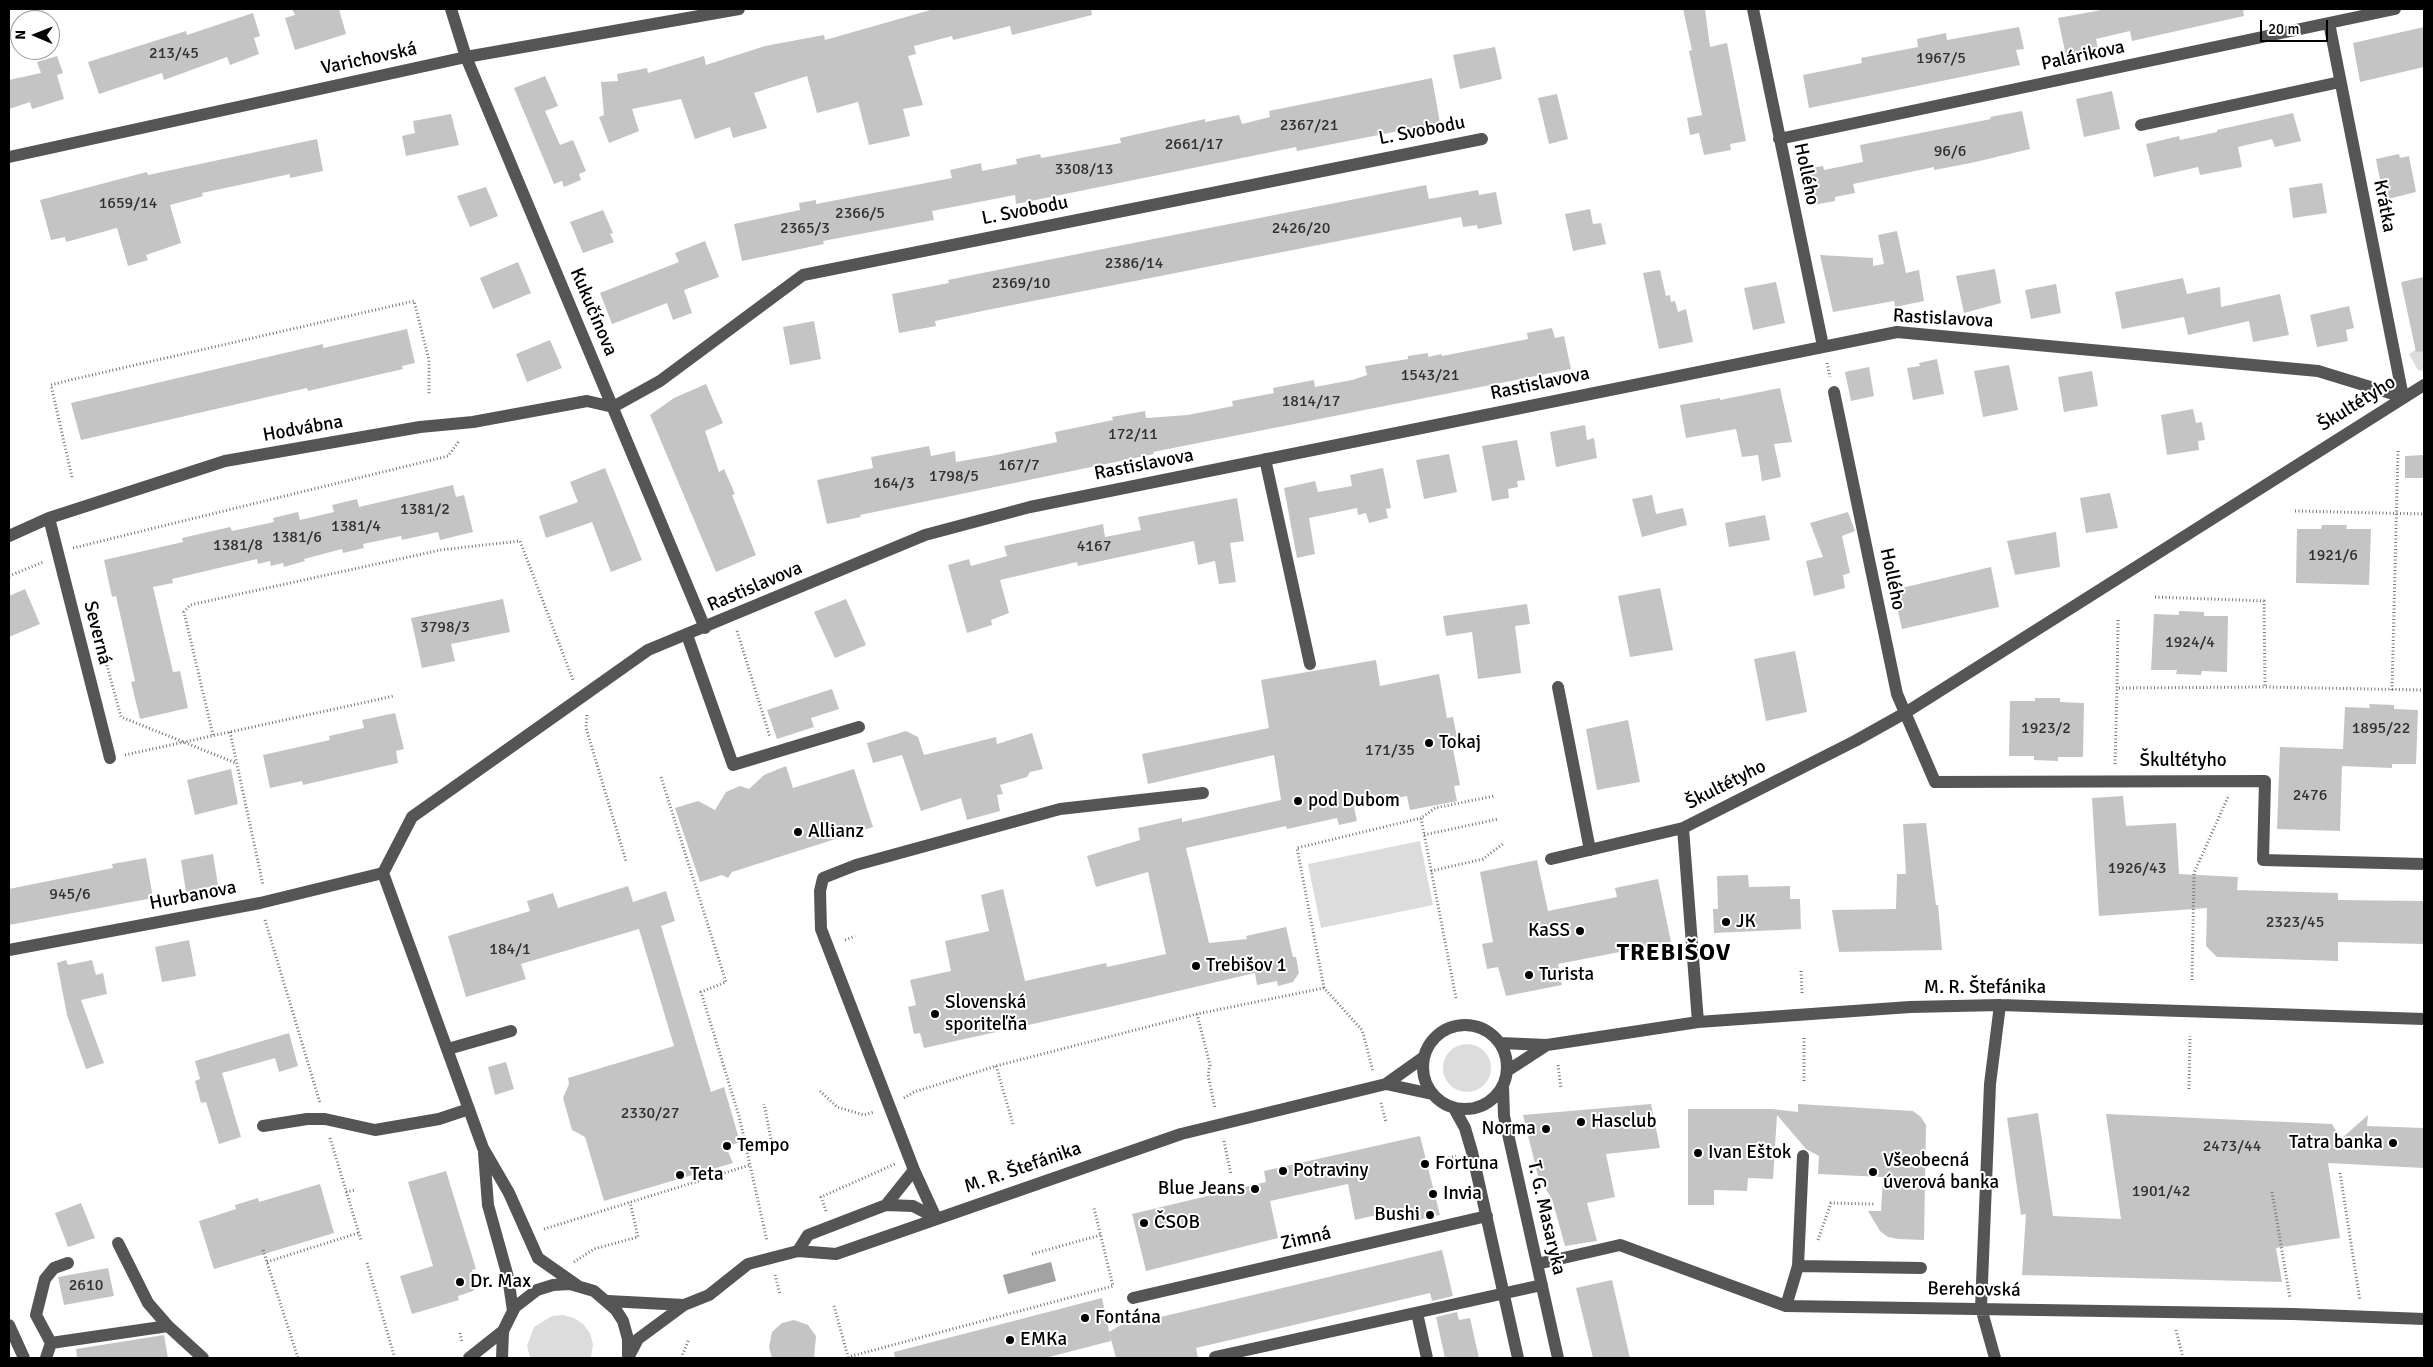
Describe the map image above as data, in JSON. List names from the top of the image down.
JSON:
{
  "streets": {
    "street": [
      "Palárikova",
      "Varichovská",
      "L. Svobodu",
      "Hollého",
      "Krátka",
      "Kukučínova",
      "Rastislavova",
      "Škultétyho",
      "Hodvábna",
      "Severná",
      "Hurbanova",
      "M. R. Štefánika",
      "T. G. Masaryka",
      "Zimná",
      "Berehovská"
    ]
  },
  "crossings": [
    ["Palárikova", "Hollého"],
    ["Palárikova", "Krátka"],
    ["Varichovská", "Kukučínova"],
    ["L. Svobodu", "Kukučínova"],
    ["L. Svobodu", "Hodvábna"],
    ["Hollého", "Rastislavova"],
    ["Hollého", "Škultétyho"],
    ["Krátka", "Rastislavova"],
    ["Krátka", "Škultétyho"],
    ["Kukučínova", "Rastislavova"],
    ["Kukučínova", "Hodvábna"],
    ["Rastislavova", "Škultétyho"],
    ["Rastislavova", "Hurbanova"],
    ["Škultétyho", "M. R. Štefánika"],
    ["Hodvábna", "Severná"],
    ["M. R. Štefánika", "T. G. Masaryka"],
    ["T. G. Masaryka", "Berehovská"]
  ],
  "districts": ["TREBIŠOV"],
  "places": [
    "Tokaj",
    "pod Dubom",
    "Allianz",
    "JK",
    "KaSS",
    "Trebišov 1",
    "Turista",
    "Slovenská sporiteľňa",
    "Hasclub",
    "Norma",
    "Tatra banka",
    "Tempo",
    "Ivan Eštok",
    "Fortuna",
    "Potraviny",
    "Všeobecná úverová banka",
    "Teta",
    "Blue Jeans",
    "Invia",
    "Bushi",
    "ČSOB",
    "Dr. Max",
    "Fontána",
    "EMKa"
  ],
  "house_numbers": [
    "213/45",
    "1967/5",
    "2367/21",
    "2661/17",
    "96/6",
    "3308/13",
    "1659/14",
    "2366/5",
    "2365/3",
    "2426/20",
    "2386/14",
    "2369/10",
    "1543/21",
    "1814/17",
    "172/11",
    "167/7",
    "1798/5",
    "164/3",
    "1381/2",
    "1381/4",
    "1381/6",
    "1381/8",
    "4167",
    "1921/6",
    "3798/3",
    "1924/4",
    "1923/2",
    "1895/22",
    "171/35",
    "2476",
    "1926/43",
    "945/6",
    "2323/45",
    "184/1",
    "2330/27",
    "2473/44",
    "1901/42",
    "2610"
  ],
  "scale_bar": "20 m",
  "north": "left"
}
